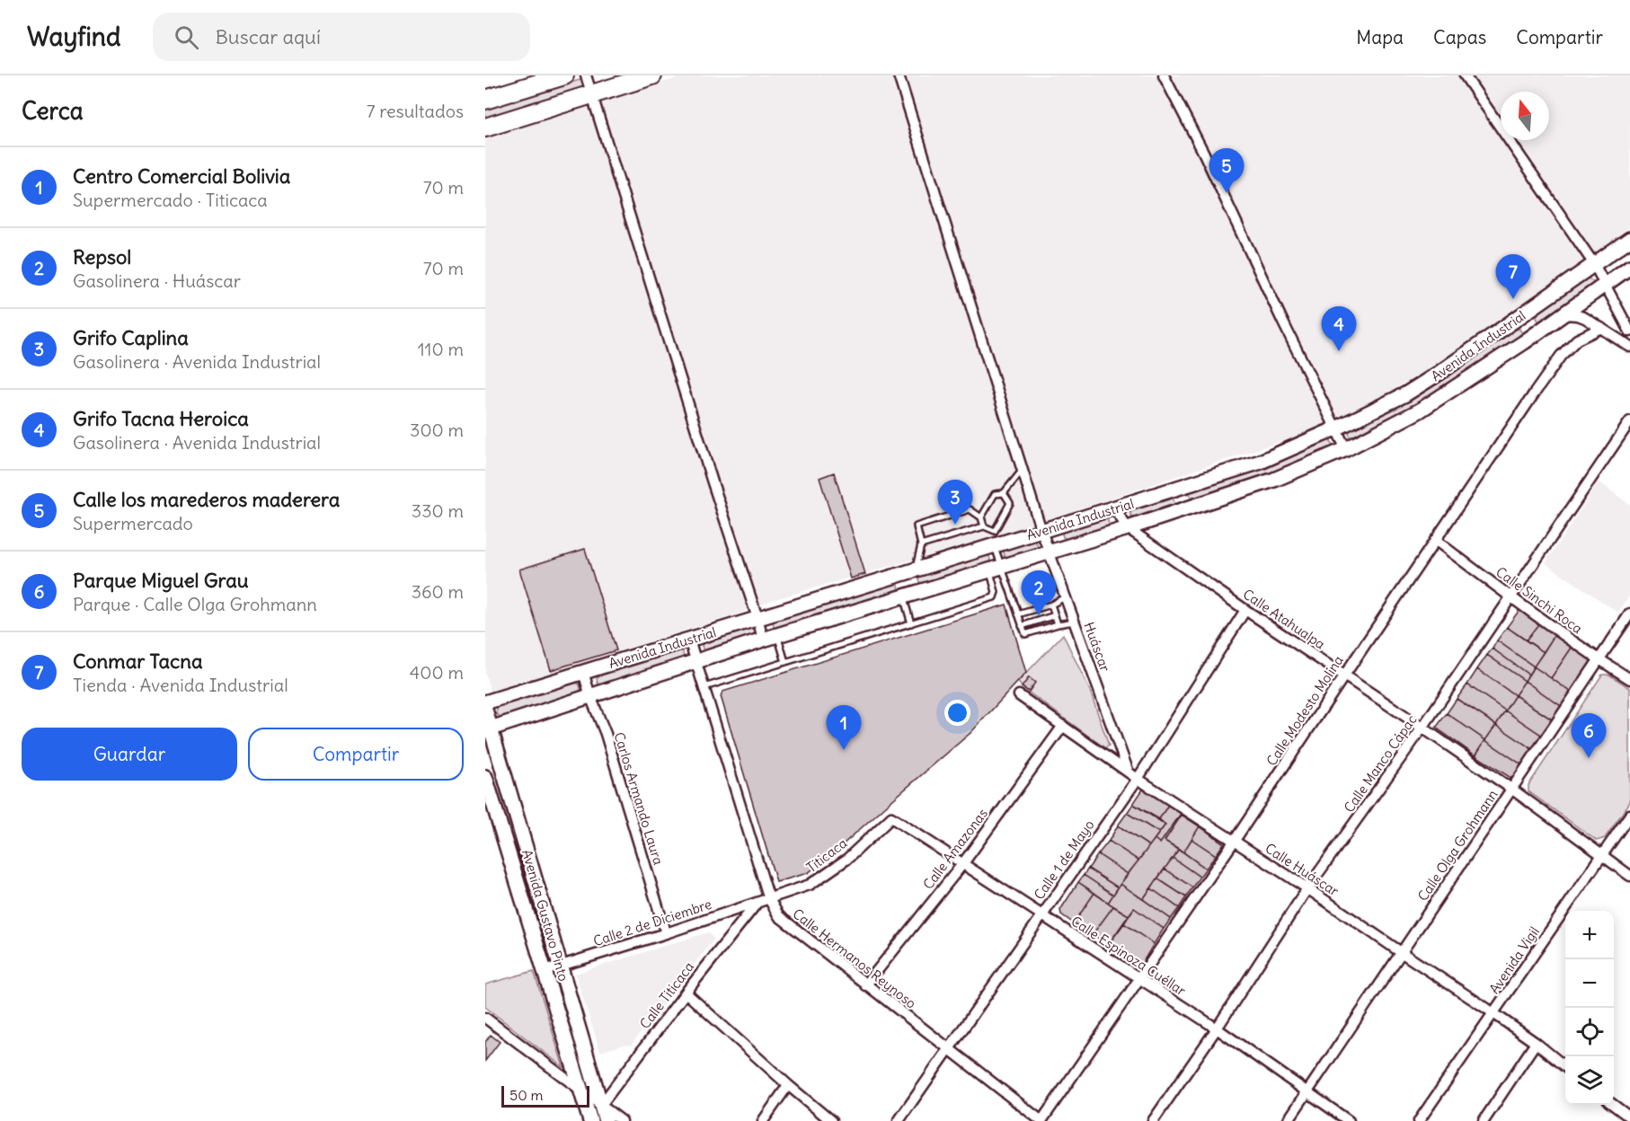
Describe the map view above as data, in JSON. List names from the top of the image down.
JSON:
{
  "streets": {
    "main road": ["Avenida Industrial", "Avenida Gustavo Pinto"],
    "street": [
      "Calle Sinchi Roca",
      "Calle Atahualpa",
      "Huáscar",
      "Calle Modesto Molina",
      "Calle Manco Cápac",
      "Carlos Armando Laura",
      "Calle Olga Grohmann",
      "Calle Amazonas",
      "Titicaca",
      "Calle 1 de Mayo",
      "Calle Huáscar",
      "Calle 2 de Diciembre",
      "Calle Espinoza Cuéllar",
      "Calle Hermanos Reynoso",
      "Avenida Vigil",
      "Calle Titicaca"
    ]
  },
  "crossings": [
    ["Avenida Industrial", "Calle Atahualpa"],
    ["Avenida Industrial", "Huáscar"],
    ["Avenida Industrial", "Carlos Armando Laura"],
    ["Avenida Industrial", "Avenida Gustavo Pinto"],
    ["Avenida Industrial", "Calle Hermanos Reynoso"],
    ["Calle Sinchi Roca", "Calle Modesto Molina"],
    ["Calle Sinchi Roca", "Calle Manco Cápac"],
    ["Calle Sinchi Roca", "Calle Olga Grohmann"],
    ["Calle Atahualpa", "Calle Modesto Molina"],
    ["Calle Atahualpa", "Calle Manco Cápac"],
    ["Calle Atahualpa", "Calle Olga Grohmann"],
    ["Calle Atahualpa", "Calle 1 de Mayo"],
    ["Calle Atahualpa", "Avenida Vigil"],
    ["Huáscar", "Calle Huáscar"],
    ["Calle Modesto Molina", "Calle Huáscar"],
    ["Calle Modesto Molina", "Calle Espinoza Cuéllar"],
    ["Calle Modesto Molina", "Calle Hermanos Reynoso"],
    ["Calle Manco Cápac", "Calle Huáscar"],
    ["Calle Manco Cápac", "Calle Espinoza Cuéllar"],
    ["Carlos Armando Laura", "Calle 2 de Diciembre"],
    ["Calle Olga Grohmann", "Calle Huáscar"],
    ["Calle Olga Grohmann", "Calle Espinoza Cuéllar"],
    ["Calle Amazonas", "Calle Huáscar"],
    ["Calle Amazonas", "Calle Espinoza Cuéllar"],
    ["Calle Amazonas", "Calle Hermanos Reynoso"],
    ["Titicaca", "Calle 2 de Diciembre"],
    ["Titicaca", "Calle Espinoza Cuéllar"],
    ["Titicaca", "Calle Hermanos Reynoso"],
    ["Calle 1 de Mayo", "Calle Huáscar"],
    ["Calle 1 de Mayo", "Calle Espinoza Cuéllar"],
    ["Calle 1 de Mayo", "Calle Hermanos Reynoso"],
    ["Calle Huáscar", "Avenida Vigil"],
    ["Avenida Gustavo Pinto", "Calle 2 de Diciembre"],
    ["Avenida Gustavo Pinto", "Calle Titicaca"],
    ["Calle 2 de Diciembre", "Calle Hermanos Reynoso"],
    ["Calle 2 de Diciembre", "Calle Titicaca"]
  ],
  "scale_bar": "50 m",
  "north": "top",
  "page": {
    "header": "Wayfind",
    "search": "Buscar aquí",
    "nav": ["Mapa", "Capas", "Compartir"],
    "heading": ["Cerca", "7 resultados"],
    "list": [
      {
        "mark": "1",
        "name": "Centro Comercial Bolivia",
        "note": "Supermercado · Titicaca",
        "value": "70 m"
      },
      {
        "mark": "2",
        "name": "Repsol",
        "note": "Gasolinera · Huáscar",
        "value": "70 m"
      },
      {
        "mark": "3",
        "name": "Grifo Caplina",
        "note": "Gasolinera · Avenida Industrial",
        "value": "110 m"
      },
      {
        "mark": "4",
        "name": "Grifo Tacna Heroica",
        "note": "Gasolinera · Avenida Industrial",
        "value": "300 m"
      },
      {
        "mark": "5",
        "name": "Calle los marederos maderera",
        "note": "Supermercado",
        "value": "330 m"
      },
      {
        "mark": "6",
        "name": "Parque Miguel Grau",
        "note": "Parque · Calle Olga Grohmann",
        "value": "360 m"
      },
      {
        "mark": "7",
        "name": "Conmar Tacna",
        "note": "Tienda · Avenida Industrial",
        "value": "400 m"
      }
    ],
    "pins": [
      "5",
      "7",
      "4",
      "3",
      "2",
      "1",
      "6"
    ],
    "buttons": ["Guardar", "Compartir"],
    "map_buttons": ["+", "−"],
    "scale": "50 m"
  }
}
